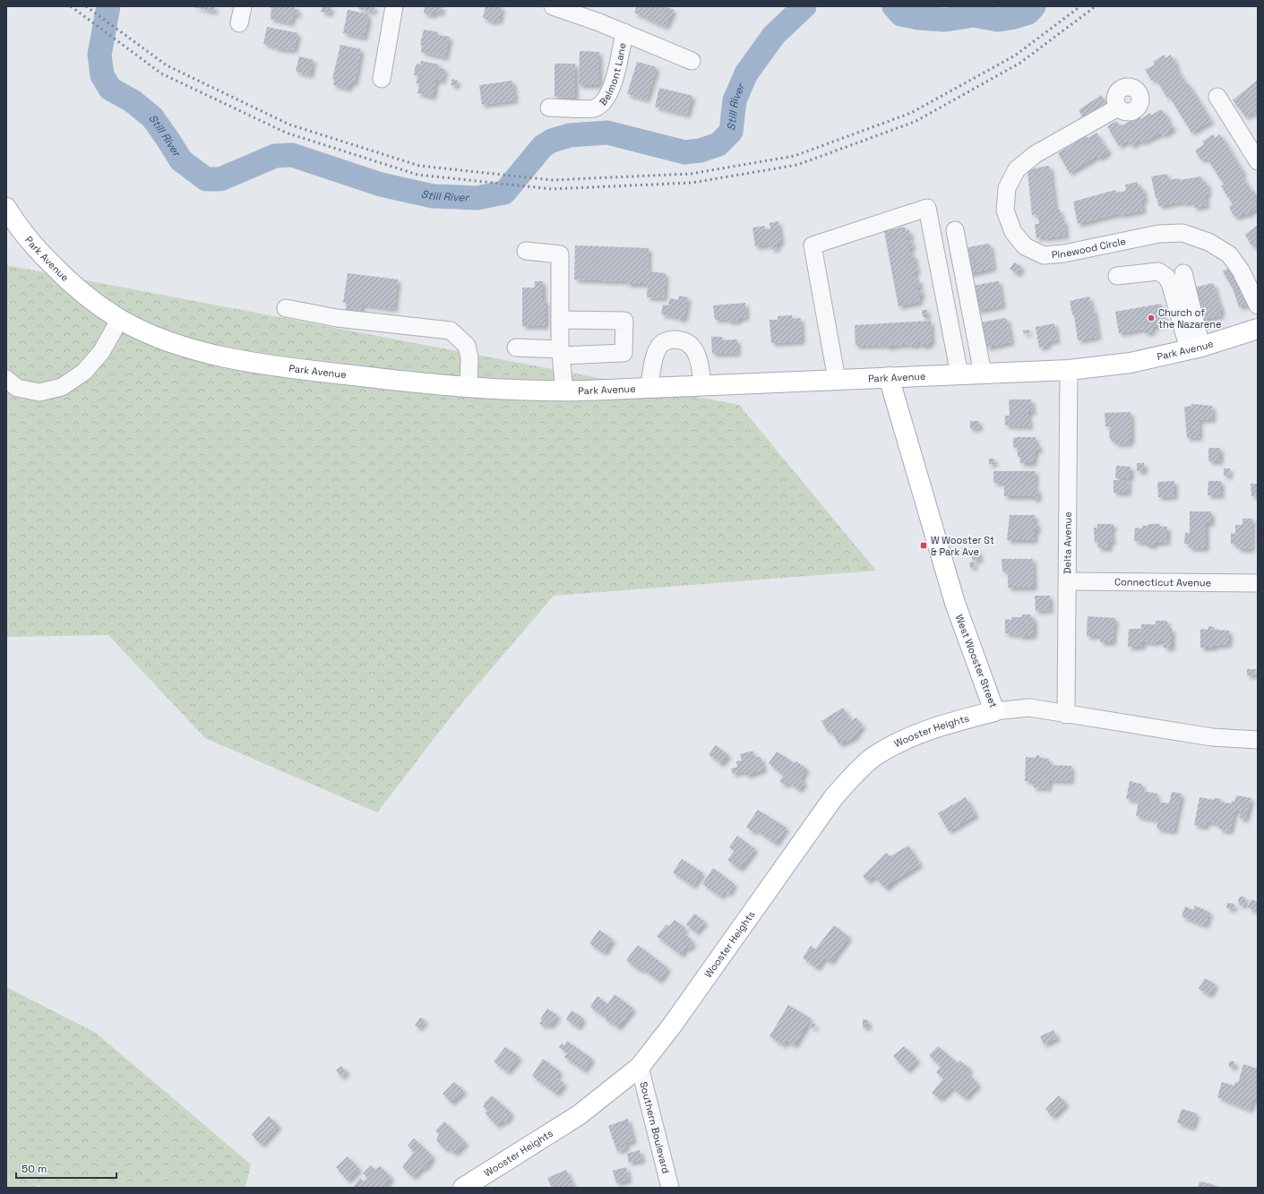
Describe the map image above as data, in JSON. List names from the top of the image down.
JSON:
{
  "streets": {
    "main road": ["Park Avenue", "West Wooster Street", "Wooster Heights"],
    "street": [
      "Belmont Lane",
      "Pinewood Circle",
      "Delta Avenue",
      "Connecticut Avenue",
      "Southern Boulevard"
    ]
  },
  "crossings": [
    ["Park Avenue", "Delta Avenue"],
    ["Park Avenue", "West Wooster Street"],
    ["Delta Avenue", "Connecticut Avenue"],
    ["Delta Avenue", "West Wooster Street"],
    ["West Wooster Street", "Wooster Heights"],
    ["Wooster Heights", "Southern Boulevard"]
  ],
  "water": ["Still River"],
  "places": {
    "other": ["Church of the Nazarene"],
    "transit": ["W Wooster St & Park Ave"]
  },
  "scale_bar": "50 m"
}
